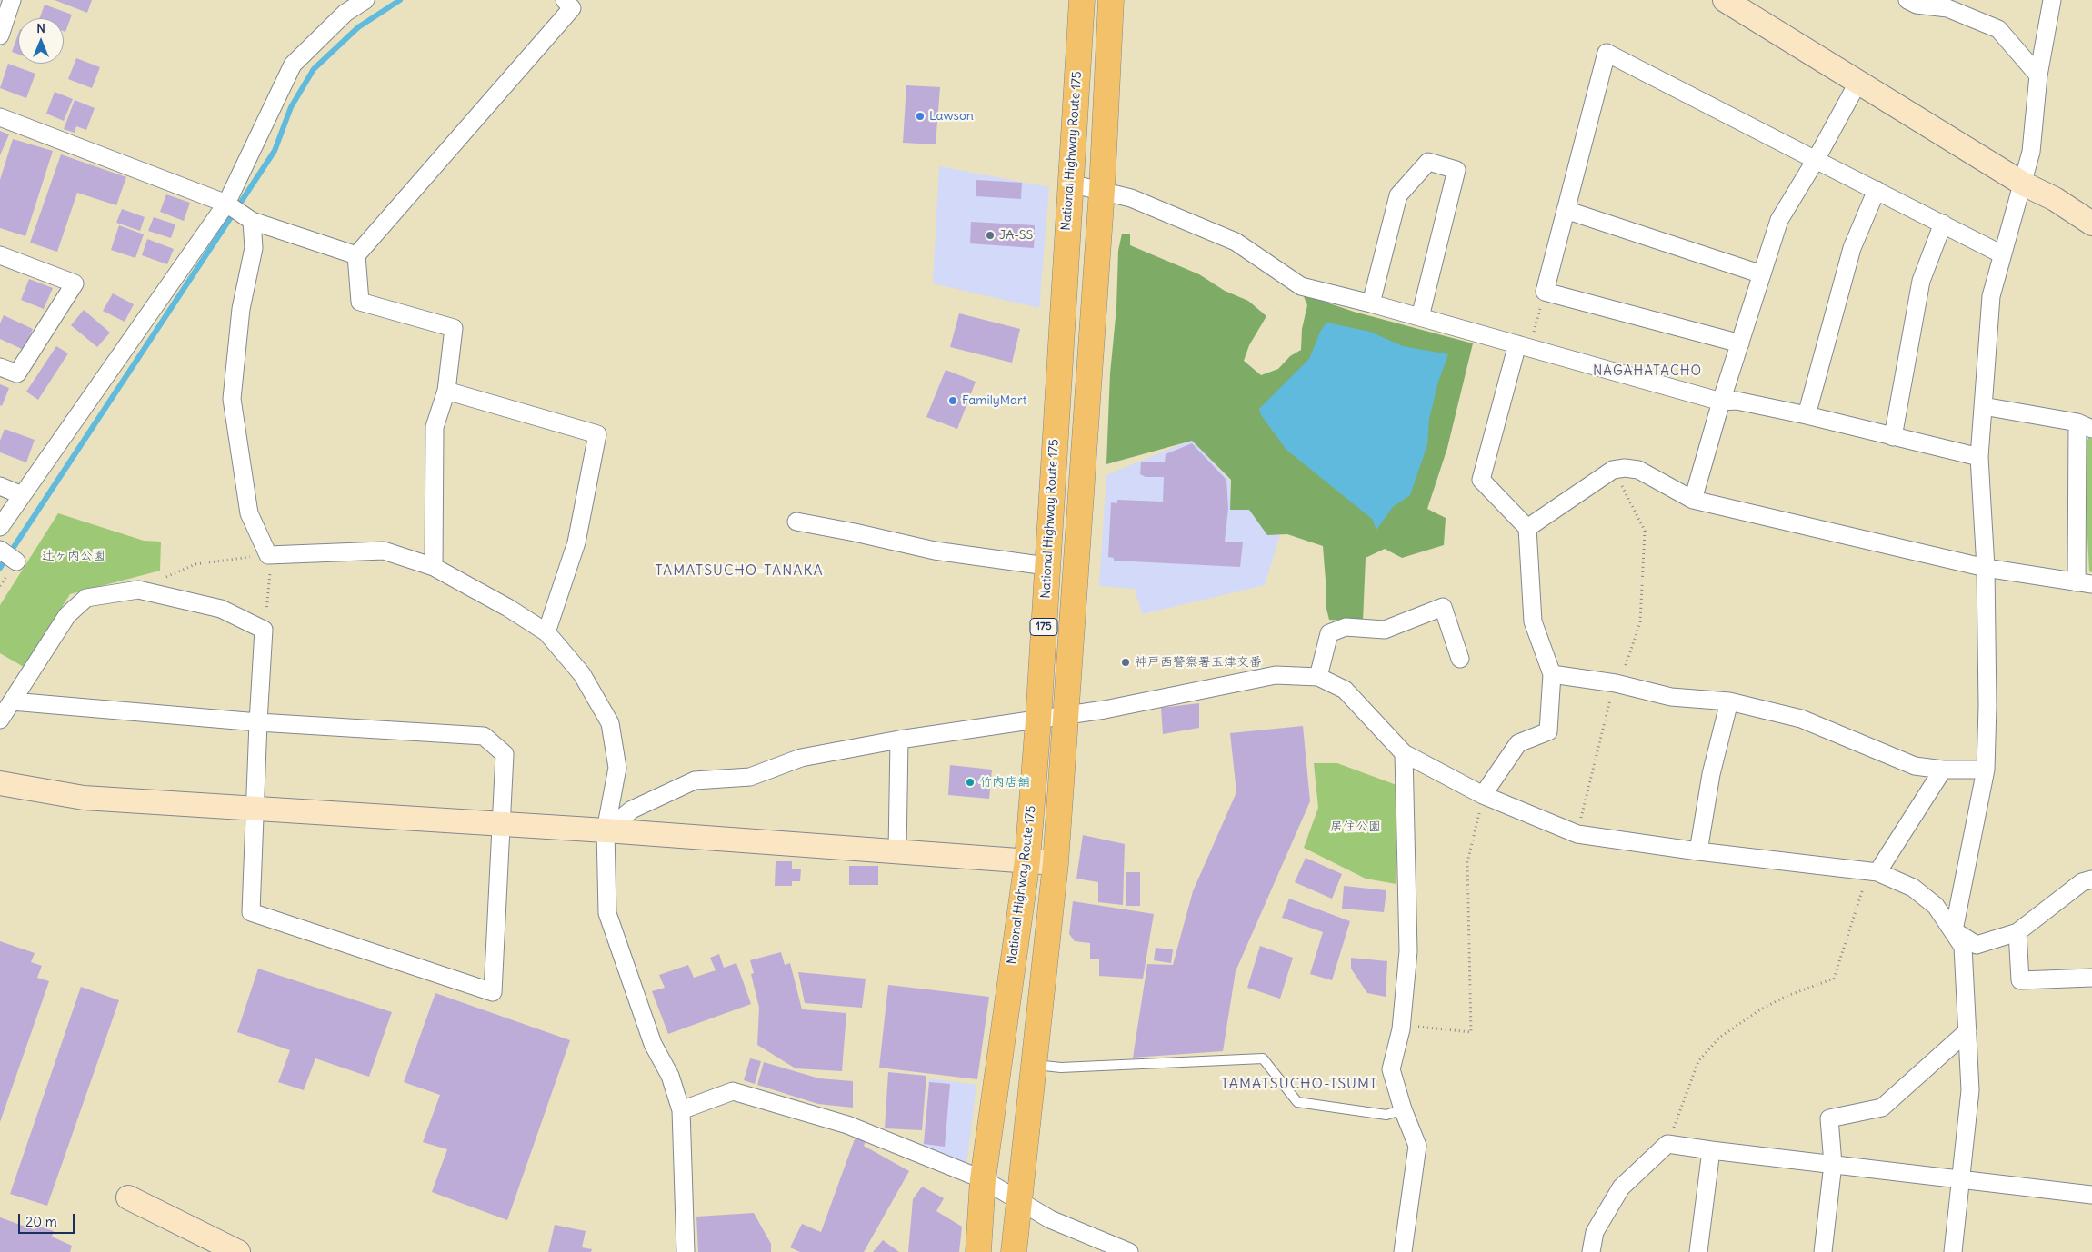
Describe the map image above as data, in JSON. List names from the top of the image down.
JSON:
{
  "streets": {
    "highway": ["National Highway Route 175", "175"]
  },
  "districts": ["NAGAHATACHO", "TAMATSUCHO-TANAKA", "TAMATSUCHO-ISUMI"],
  "parks": ["辻ヶ内公園", "居住公園"],
  "places": [
    "Lawson",
    "JA-SS",
    "FamilyMart",
    "神戸西警察署玉津交番",
    "竹内店舗"
  ],
  "scale_bar": "20 m",
  "north": "top"
}
